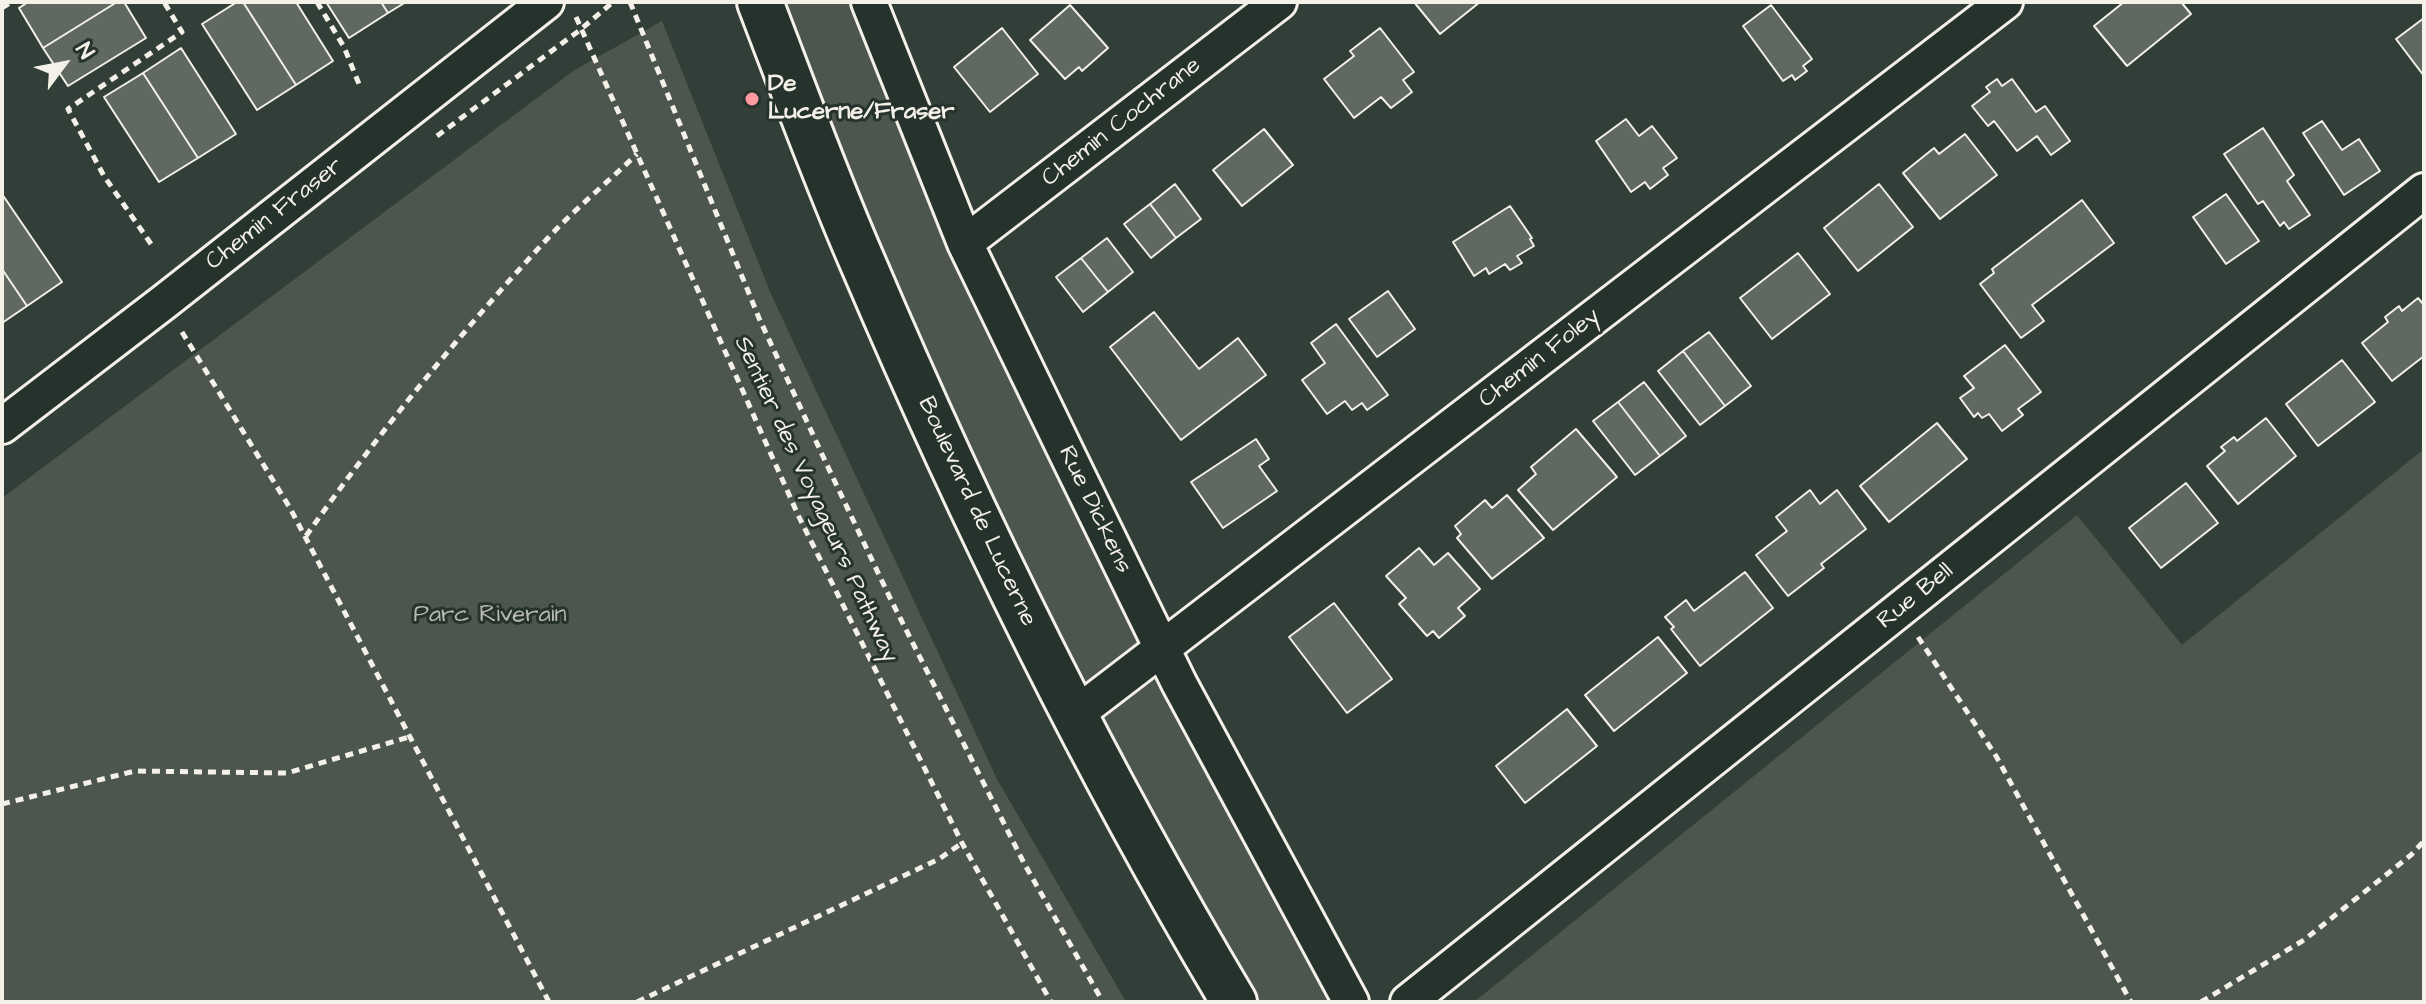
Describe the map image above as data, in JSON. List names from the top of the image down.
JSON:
{
  "streets": {
    "main road": ["Boulevard de Lucerne"],
    "street": [
      "Chemin Cochrane",
      "Chemin Fraser",
      "Chemin Foley",
      "Rue Dickens",
      "Rue Bell"
    ],
    "path": ["Sentier des Voyageurs Pathway"]
  },
  "crossings": [
    ["Chemin Cochrane", "Rue Dickens"],
    ["Chemin Fraser", "Sentier des Voyageurs Pathway"],
    ["Chemin Foley", "Rue Dickens"],
    ["Chemin Foley", "Boulevard de Lucerne"]
  ],
  "parks": ["Parc Riverain"],
  "places": ["De Lucerne/Fraser"],
  "north": "top right"
}
